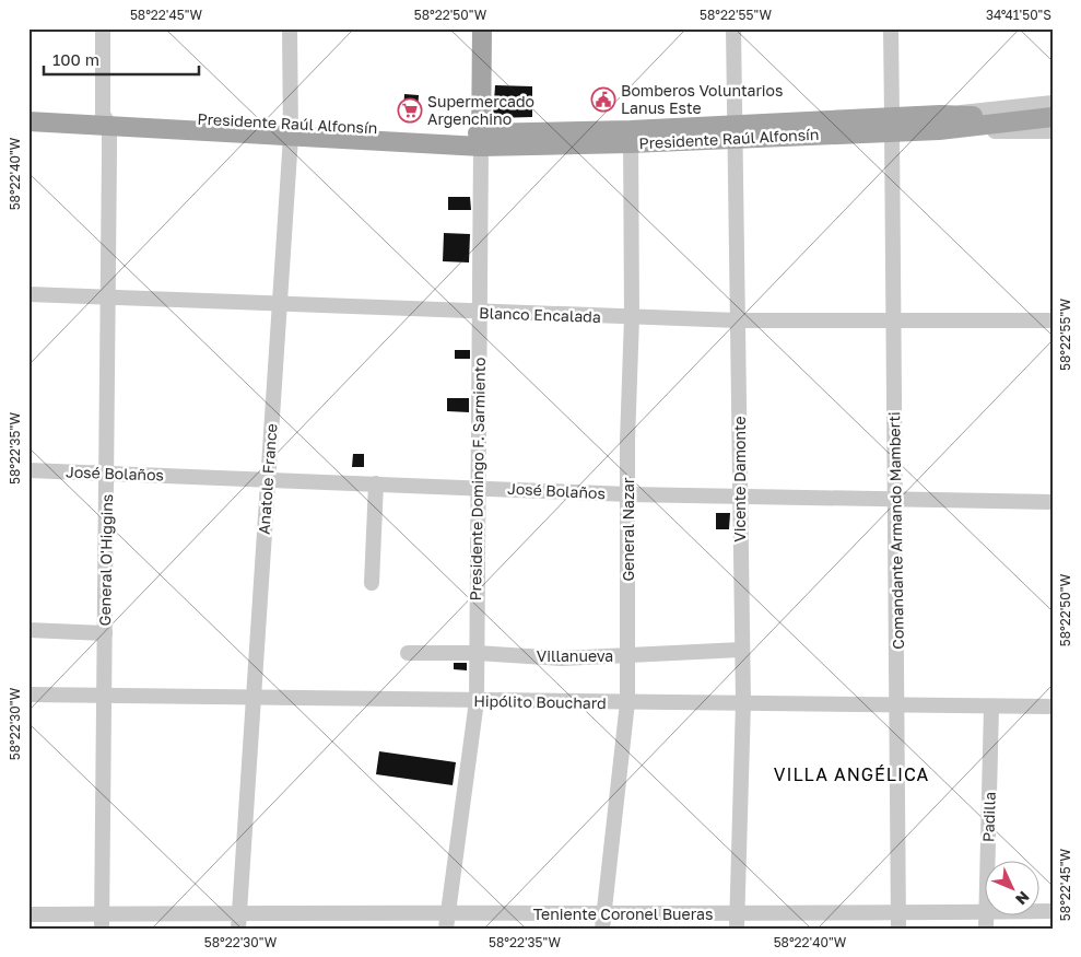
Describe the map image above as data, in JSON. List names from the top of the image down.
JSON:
{
  "streets": {
    "main road": ["Presidente Raúl Alfonsín", "Presidente Domingo F. Sarmiento"],
    "street": [
      "Blanco Encalada",
      "José Bolaños",
      "Anatole France",
      "Vicente Damonte",
      "General Nazar",
      "Comandante Armando Mamberti",
      "General O'Higgins",
      "Villanueva",
      "Hipólito Bouchard",
      "Padilla",
      "Teniente Coronel Bueras"
    ]
  },
  "crossings": [
    ["Presidente Raúl Alfonsín", "Anatole France"],
    ["Presidente Raúl Alfonsín", "Presidente Domingo F. Sarmiento"],
    ["Presidente Raúl Alfonsín", "Vicente Damonte"],
    ["Presidente Raúl Alfonsín", "General Nazar"],
    ["Presidente Raúl Alfonsín", "Comandante Armando Mamberti"],
    ["Presidente Raúl Alfonsín", "General O'Higgins"],
    ["Blanco Encalada", "Anatole France"],
    ["Blanco Encalada", "Presidente Domingo F. Sarmiento"],
    ["Blanco Encalada", "Vicente Damonte"],
    ["Blanco Encalada", "General Nazar"],
    ["Blanco Encalada", "Comandante Armando Mamberti"],
    ["Blanco Encalada", "General O'Higgins"],
    ["José Bolaños", "Anatole France"],
    ["José Bolaños", "Presidente Domingo F. Sarmiento"],
    ["José Bolaños", "Vicente Damonte"],
    ["José Bolaños", "General Nazar"],
    ["José Bolaños", "Comandante Armando Mamberti"],
    ["José Bolaños", "General O'Higgins"],
    ["Anatole France", "Hipólito Bouchard"],
    ["Anatole France", "Teniente Coronel Bueras"],
    ["Presidente Domingo F. Sarmiento", "Villanueva"],
    ["Presidente Domingo F. Sarmiento", "Hipólito Bouchard"],
    ["Presidente Domingo F. Sarmiento", "Teniente Coronel Bueras"],
    ["Vicente Damonte", "Villanueva"],
    ["Vicente Damonte", "Hipólito Bouchard"],
    ["Vicente Damonte", "Teniente Coronel Bueras"],
    ["General Nazar", "Villanueva"],
    ["General Nazar", "Hipólito Bouchard"],
    ["General Nazar", "Teniente Coronel Bueras"],
    ["Comandante Armando Mamberti", "Hipólito Bouchard"],
    ["Comandante Armando Mamberti", "Teniente Coronel Bueras"],
    ["General O'Higgins", "Hipólito Bouchard"],
    ["General O'Higgins", "Teniente Coronel Bueras"],
    ["Hipólito Bouchard", "Padilla"]
  ],
  "districts": ["VILLA ANGÉLICA"],
  "places": {
    "public building": ["Bomberos Voluntarios Lanus Este"],
    "supermarket": ["Supermercado Argenchino"]
  },
  "scale_bar": "100 m",
  "north": "bottom right",
  "coordinates": [
    "58°22'45\"W",
    "58°22'50\"W",
    "58°22'55\"W",
    "34°41'50\"S",
    "58°22'40\"W",
    "58°22'35\"W",
    "58°22'30\"W"
  ]
}
